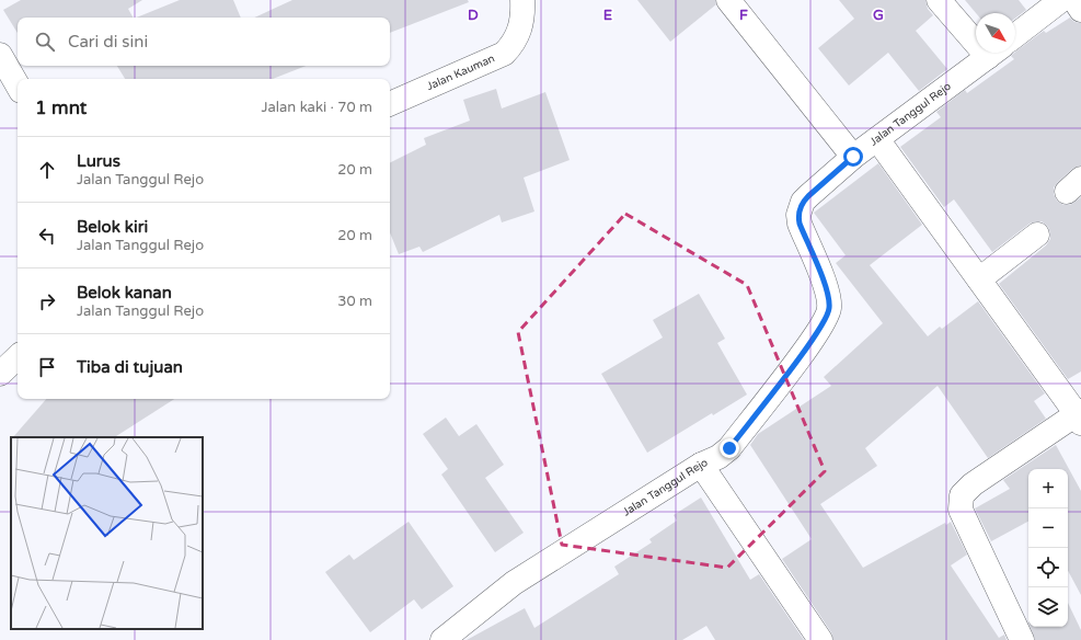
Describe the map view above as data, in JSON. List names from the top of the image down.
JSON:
{
  "streets": {
    "street": ["Jalan Kauman", "Jalan Tanggul Rejo"]
  },
  "north": "bottom right",
  "page": {
    "search": "Cari di sini",
    "heading": ["1 mnt", "Jalan kaki · 70 m"],
    "list": [
      ["Lurus", "Jalan Tanggul Rejo", "20 m"],
      ["Belok kiri", "Jalan Tanggul Rejo", "20 m"],
      ["Belok kanan", "Jalan Tanggul Rejo", "30 m"],
      "Tiba di tujuan"
    ],
    "map_buttons": ["+", "−"]
  },
  "grid": {
    "columns": [
      "D",
      "E",
      "F",
      "G"
    ]
  }
}
